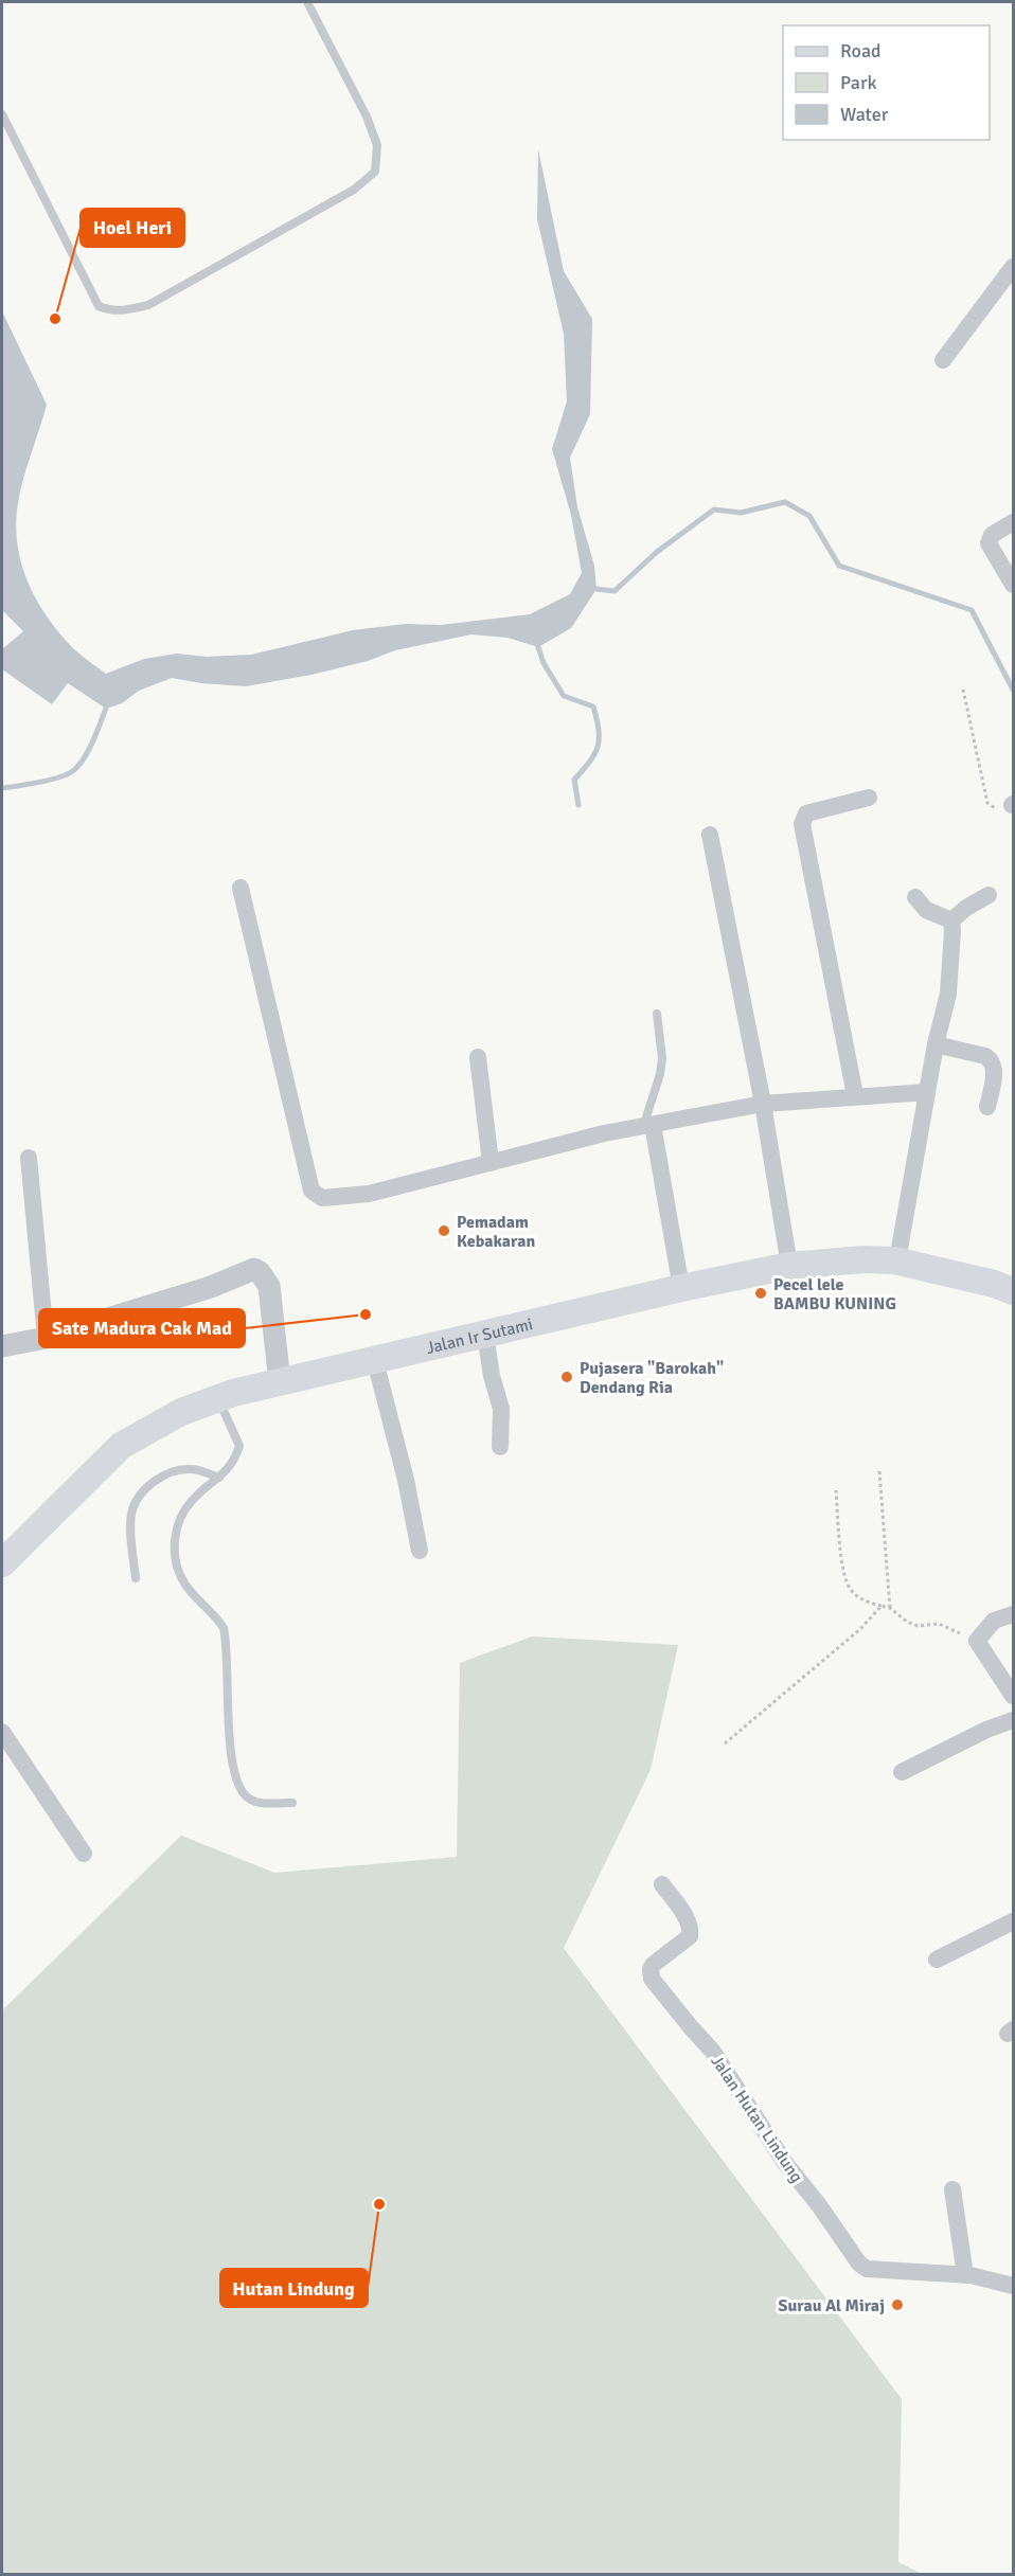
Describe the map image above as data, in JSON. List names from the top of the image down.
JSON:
{
  "streets": {
    "main road": ["Jalan Ir Sutami"],
    "street": ["Jalan Hutan Lindung"]
  },
  "places": [
    "Hoel Heri",
    "Pemadam Kebakaran",
    "Pecel lele BAMBU KUNING",
    "Sate Madura Cak Mad",
    "Pujasera \"Barokah\" Dendang Ria",
    "Hutan Lindung",
    "Surau Al Miraj"
  ],
  "legend": ["Road", "Park", "Water"]
}
